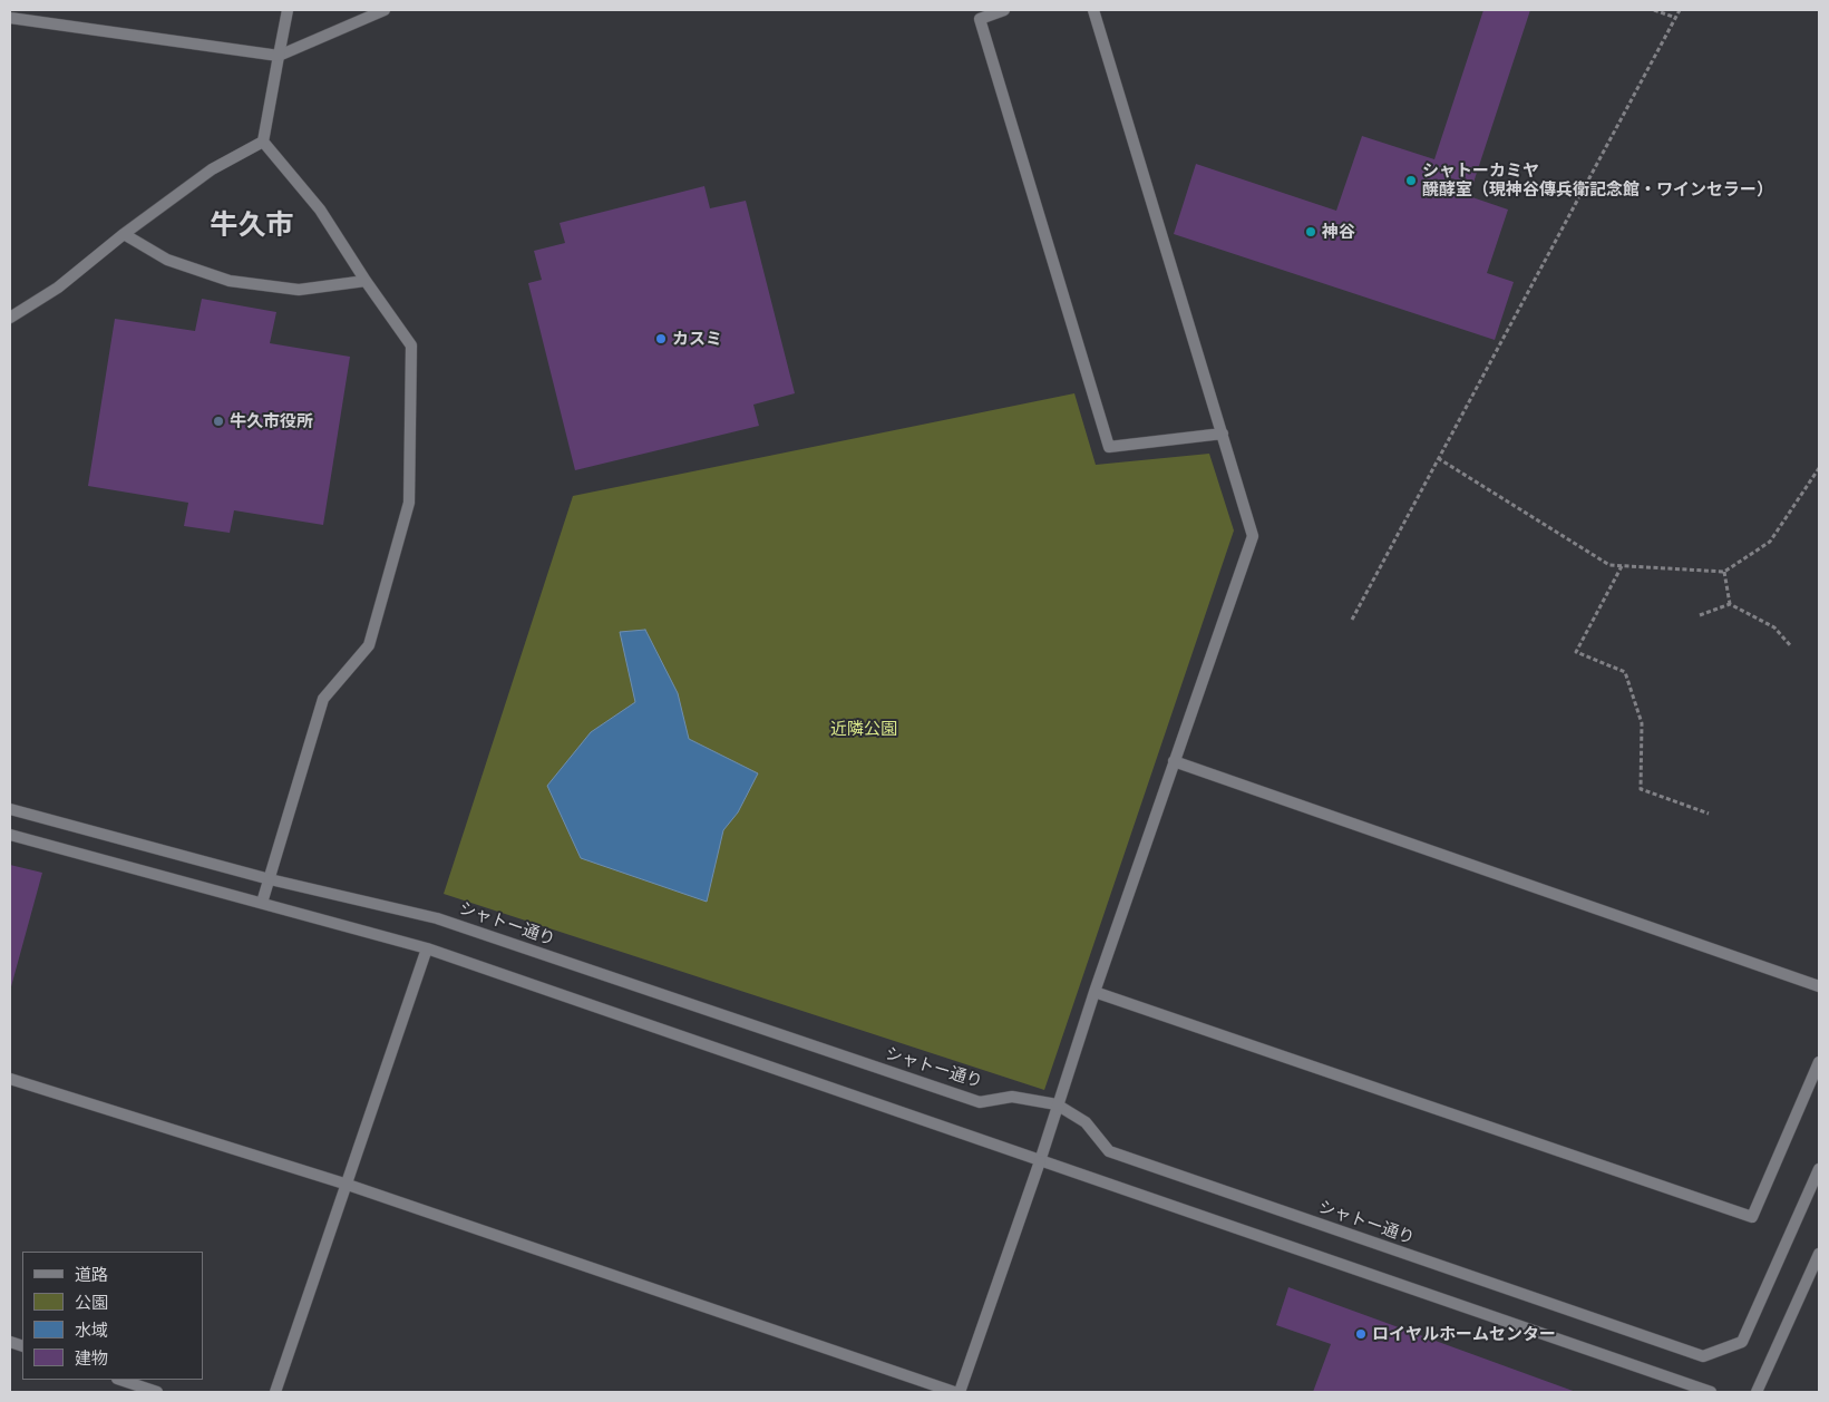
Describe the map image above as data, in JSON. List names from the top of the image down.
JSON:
{
  "streets": {
    "street": ["シャトー通り"]
  },
  "districts": ["牛久市"],
  "parks": ["近隣公園"],
  "places": [
    "シャトーカミヤ 醗酵室（現神谷傳兵衛記念館・ワインセラー）",
    "神谷",
    "カスミ",
    "牛久市役所",
    "ロイヤルホームセンター"
  ],
  "legend": [
    "道路",
    "公園",
    "水域",
    "建物"
  ]
}
